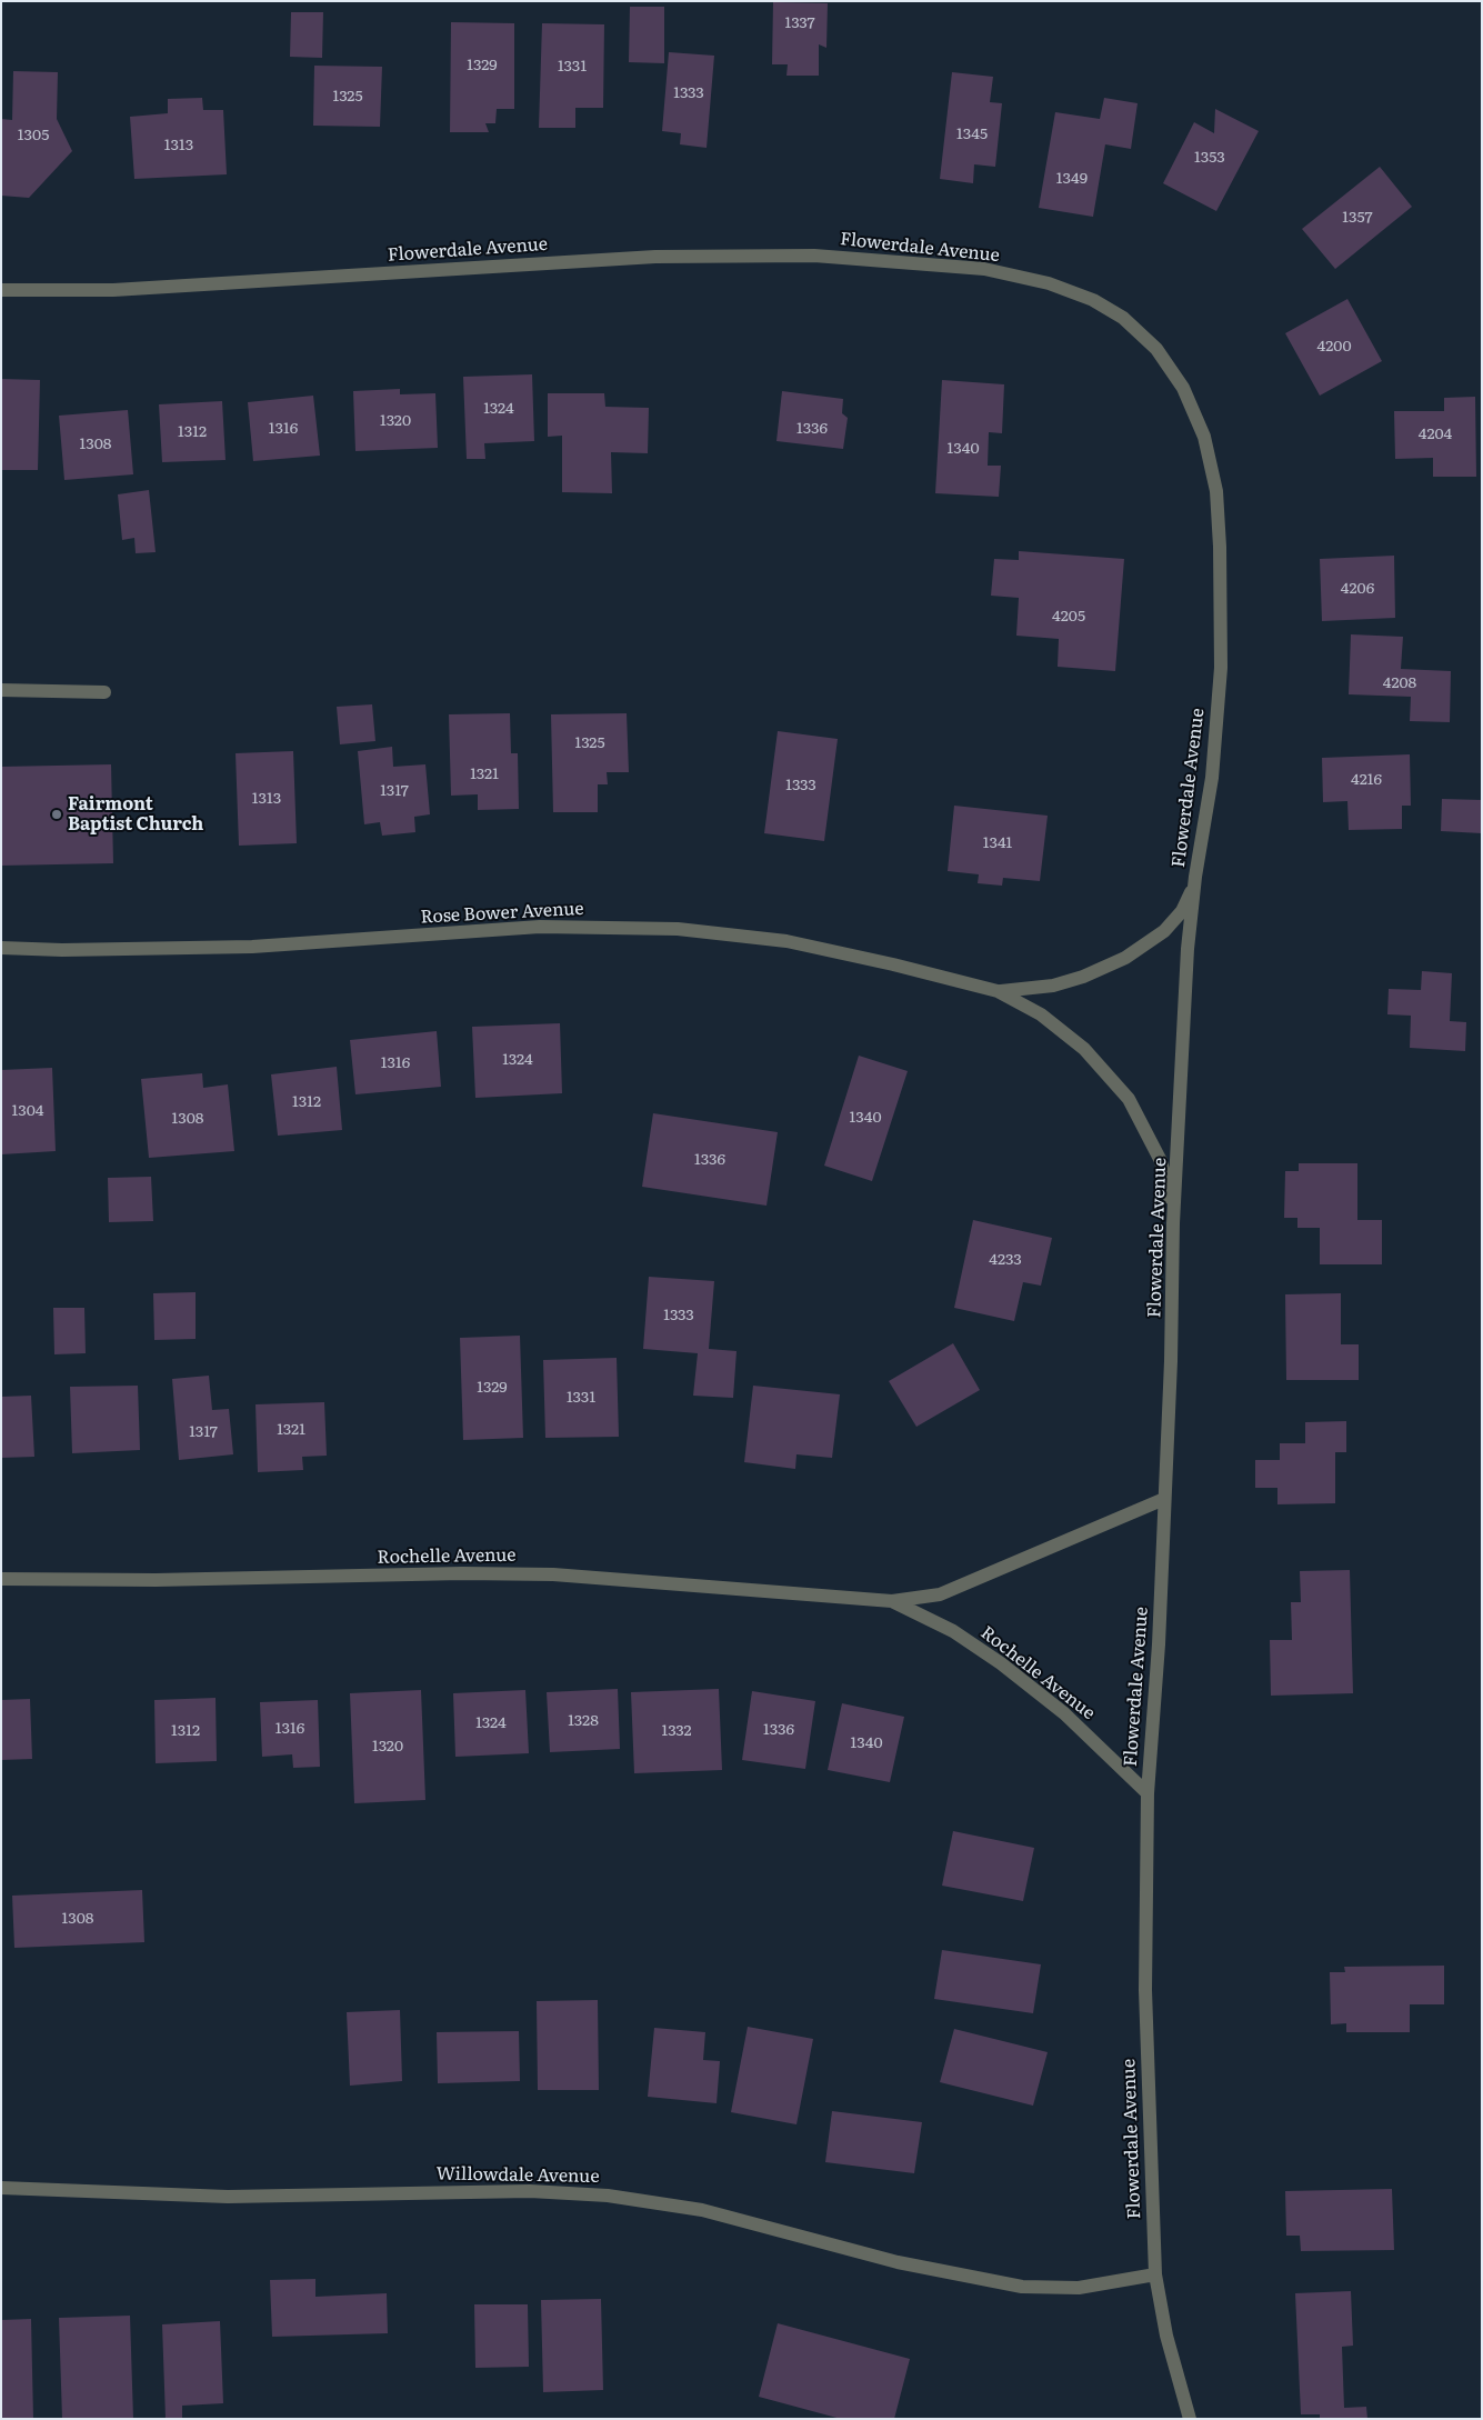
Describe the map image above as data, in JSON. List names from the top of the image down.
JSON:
{
  "streets": {
    "street": [
      "Flowerdale Avenue",
      "Rose Bower Avenue",
      "Rochelle Avenue",
      "Willowdale Avenue"
    ]
  },
  "crossings": [
    ["Flowerdale Avenue", "Rose Bower Avenue"],
    ["Flowerdale Avenue", "Rochelle Avenue"],
    ["Flowerdale Avenue", "Willowdale Avenue"]
  ],
  "places": ["Fairmont Baptist Church"],
  "house_numbers": [
    "1337",
    "1329",
    "1331",
    "1333",
    "1325",
    "1345",
    "1305",
    "1313",
    "1353",
    "1349",
    "1357",
    "4200",
    "1324",
    "1320",
    "1316",
    "1336",
    "1312",
    "4204",
    "1308",
    "1340",
    "4206",
    "4205",
    "4208",
    "1325",
    "1321",
    "4216",
    "1333",
    "1317",
    "1313",
    "1341",
    "1324",
    "1316",
    "1312",
    "1304",
    "1340",
    "1308",
    "1336",
    "4233",
    "1333",
    "1329",
    "1331",
    "1321",
    "1317",
    "1328",
    "1324",
    "1316",
    "1336",
    "1312",
    "1332",
    "1340",
    "1320",
    "1308"
  ]
}
